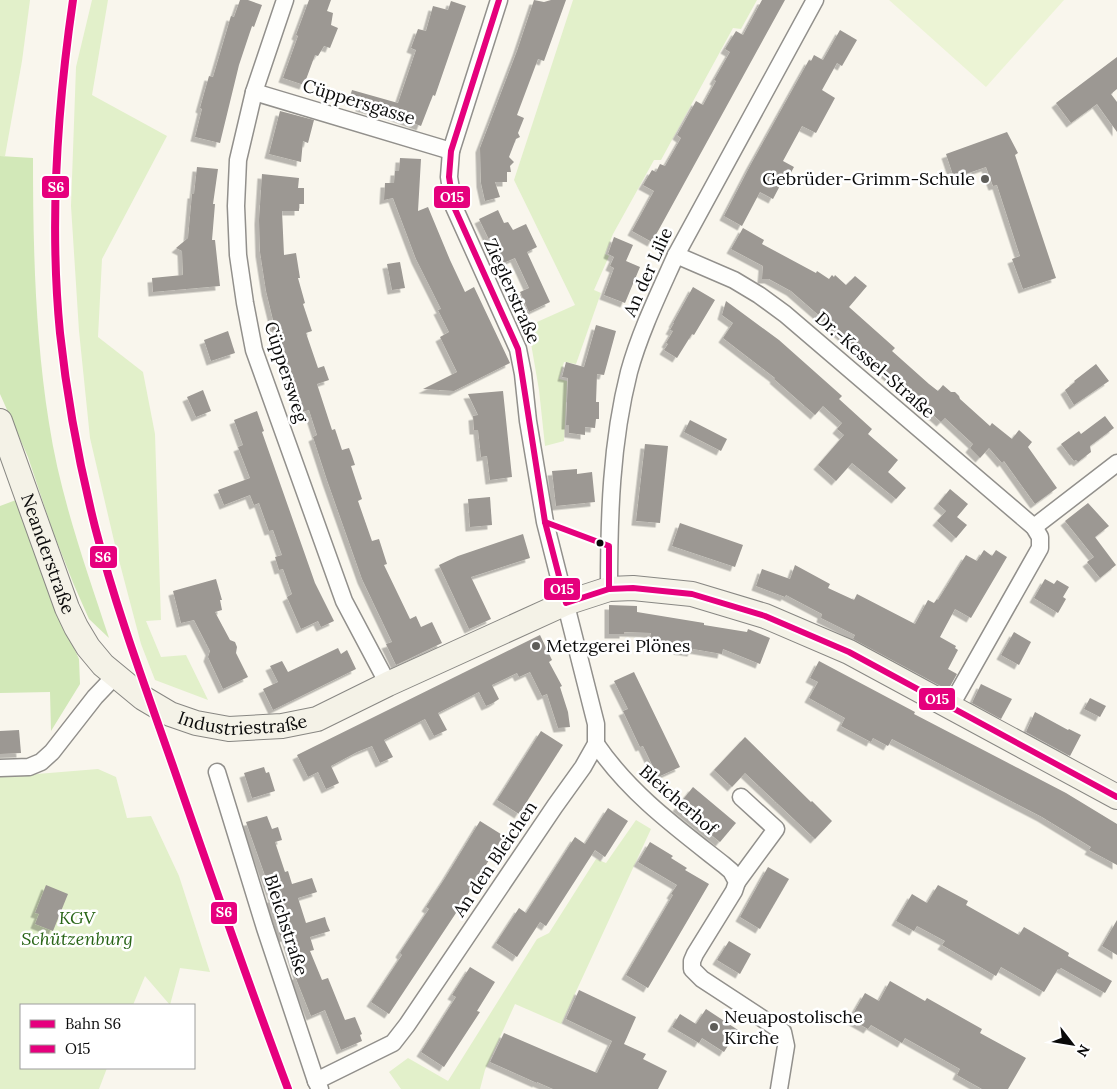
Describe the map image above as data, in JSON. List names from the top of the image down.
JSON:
{
  "streets": {
    "street": [
      "Cüppersgasse",
      "An der Lilie",
      "Zieglerstraße",
      "Dr.-Kessel-Straße",
      "Cüppersweg",
      "Neanderstraße",
      "Industriestraße",
      "Bleicherhof",
      "An den Bleichen",
      "Bleichstraße"
    ]
  },
  "crossings": [
    ["Cüppersgasse", "Zieglerstraße"],
    ["Cüppersgasse", "Cüppersweg"],
    ["An der Lilie", "Dr.-Kessel-Straße"],
    ["An der Lilie", "Industriestraße"],
    ["Zieglerstraße", "Industriestraße"],
    ["Cüppersweg", "Industriestraße"],
    ["Neanderstraße", "Industriestraße"],
    ["Bleicherhof", "An den Bleichen"],
    ["An den Bleichen", "Bleichstraße"]
  ],
  "parks": ["KGV Schützenburg"],
  "places": ["Gebrüder-Grimm-Schule", "Metzgerei Plönes", "Neuapostolische Kirche"],
  "lines": ["rail line S6", "transit line O15"],
  "legend": ["Bahn S6", "O15"],
  "north": "bottom right"
}
